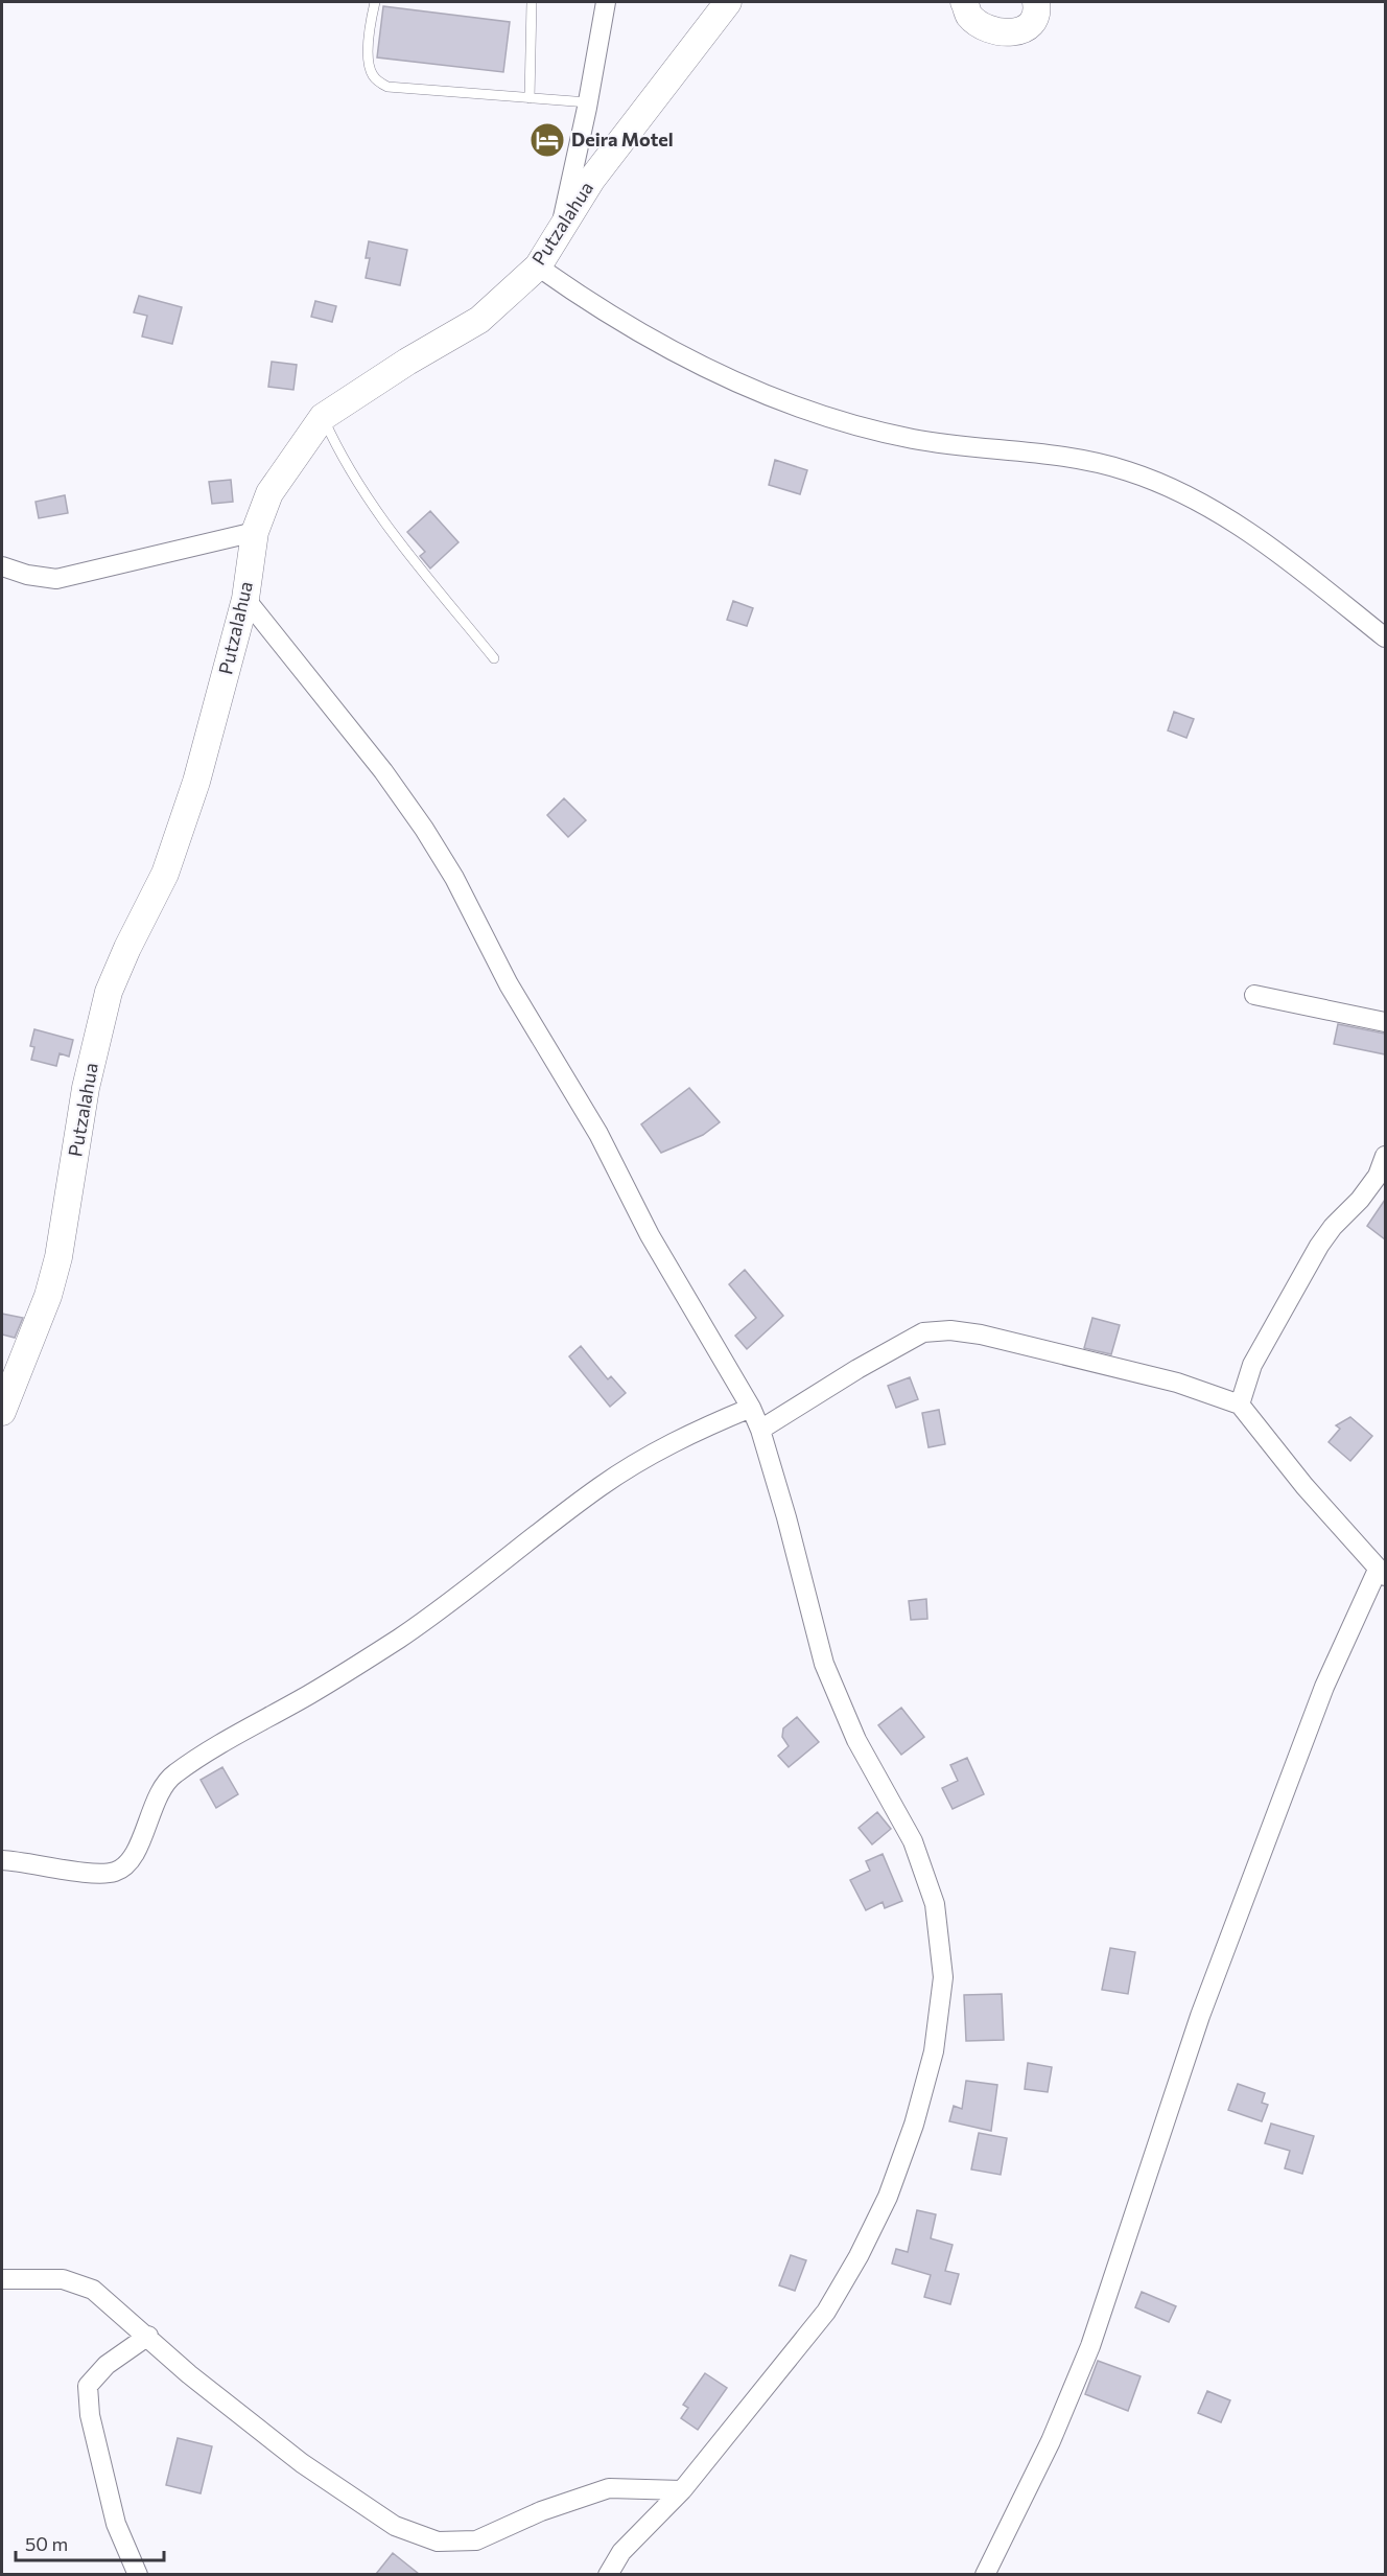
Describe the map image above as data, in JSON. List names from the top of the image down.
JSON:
{
  "streets": {
    "street": ["Putzalahua"]
  },
  "places": {
    "hotel": ["Deira Motel"]
  },
  "scale_bar": "50 m"
}
